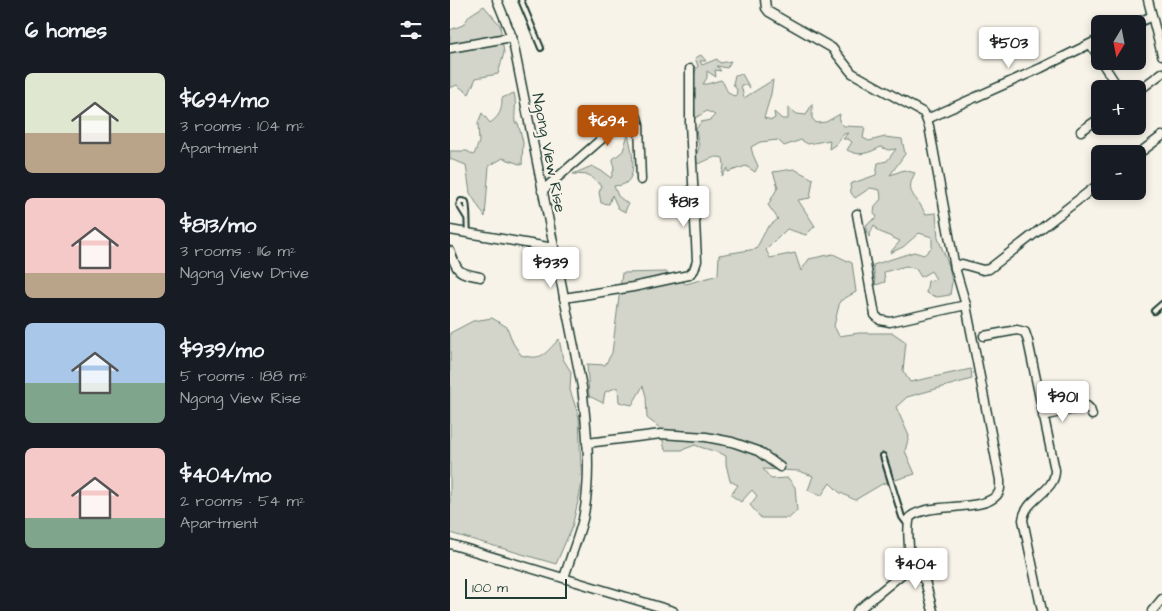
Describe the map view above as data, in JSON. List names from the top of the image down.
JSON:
{
  "streets": {
    "street": ["Ngong View Rise"]
  },
  "scale_bar": "100 m",
  "north": "bottom",
  "page": {
    "heading": "6 homes",
    "map_buttons": ["+", "−"],
    "price": [
      "$503",
      "$694",
      "$813",
      "$939",
      "$901",
      "$404"
    ],
    "list": [
      {
        "name": "$694/mo",
        "note": "3 rooms · 104 m² · Apartment"
      },
      {
        "name": "$813/mo",
        "note": "3 rooms · 116 m² · Ngong View Drive"
      },
      {
        "name": "$939/mo",
        "note": "5 rooms · 188 m² · Ngong View Rise"
      },
      {
        "name": "$404/mo",
        "note": "2 rooms · 54 m² · Apartment"
      }
    ],
    "scale": "100 m"
  }
}
